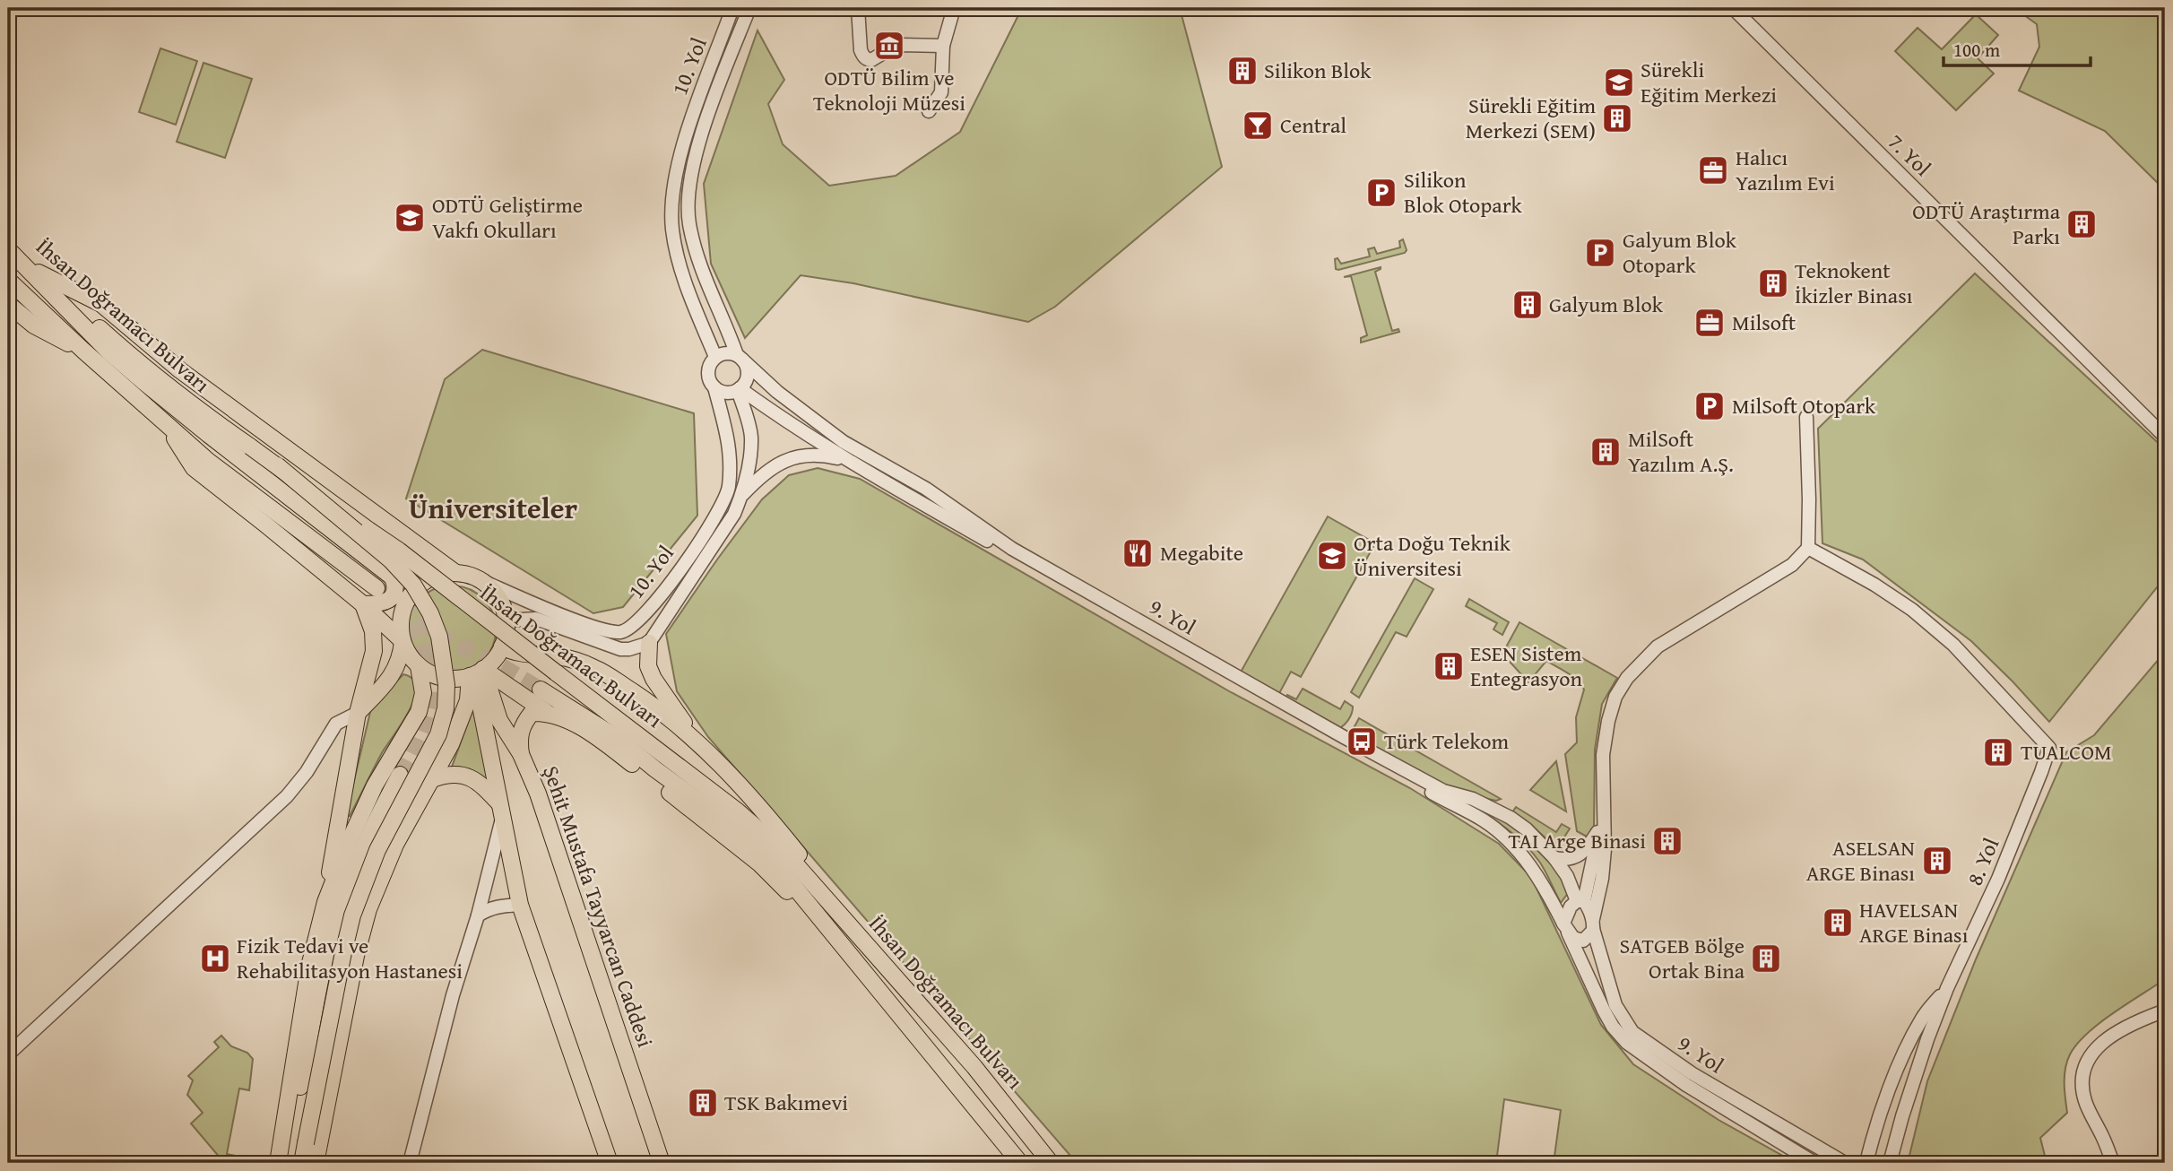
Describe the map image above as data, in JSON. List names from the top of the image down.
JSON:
{
  "streets": {
    "main road": ["İhsan Doğramacı Bulvarı", "Şehit Mustafa Tayyarcan Caddesi"],
    "street": [
      "10. Yol",
      "7. Yol",
      "9. Yol",
      "8. Yol"
    ]
  },
  "crossings": [
    ["10. Yol", "9. Yol"],
    ["10. Yol", "Şehit Mustafa Tayyarcan Caddesi"]
  ],
  "districts": ["Üniversiteler"],
  "places": {
    "museum": ["ODTÜ Bilim ve Teknoloji Müzesi"],
    "building": [
      "Silikon Blok",
      "Sürekli Eğitim Merkezi (SEM)",
      "ODTÜ Araştırma Parkı",
      "Teknokent İkizler Binası",
      "Galyum Blok",
      "MilSoft Yazılım A.Ş.",
      "ESEN Sistem Entegrasyon",
      "TUALCOM",
      "TAI Arge Binasi",
      "ASELSAN ARGE Binası",
      "HAVELSAN ARGE Binası",
      "SATGEB Bölge Ortak Bina",
      "TSK Bakımevi"
    ],
    "school or university": ["Sürekli Eğitim Merkezi", "ODTÜ Geliştirme Vakfı Okulları", "Orta Doğu Teknik Üniversitesi"],
    "bar": ["Central"],
    "office": ["Halıcı Yazılım Evi", "Milsoft"],
    "parking": ["Silikon Blok Otopark", "Galyum Blok Otopark", "MilSoft Otopark"],
    "restaurant": ["Megabite"],
    "bus stop": ["Türk Telekom"],
    "hospital": ["Fizik Tedavi ve Rehabilitasyon Hastanesi"]
  },
  "scale_bar": "100 m"
}
